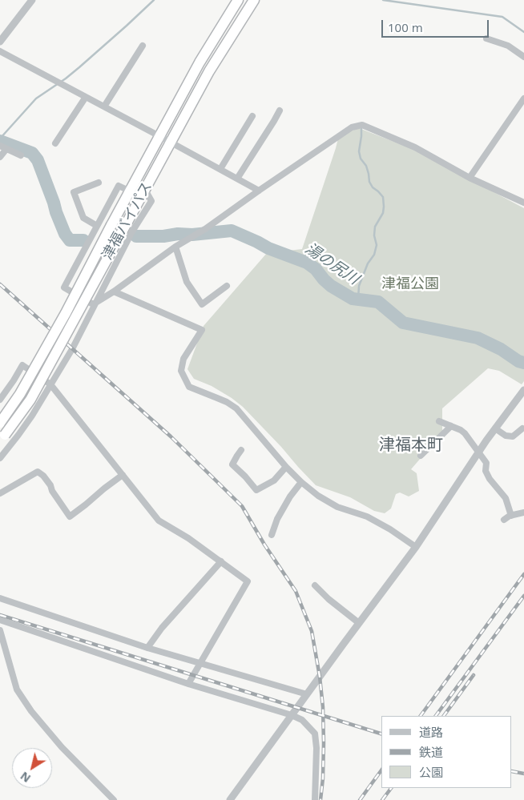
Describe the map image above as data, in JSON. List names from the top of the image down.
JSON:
{
  "streets": {
    "highway": ["津福バイパス"]
  },
  "districts": ["津福本町"],
  "water": ["湯の尻川"],
  "parks": ["津福公園"],
  "legend": ["道路", "鉄道", "公園"],
  "scale_bar": "100 m",
  "north": "bottom left"
}
